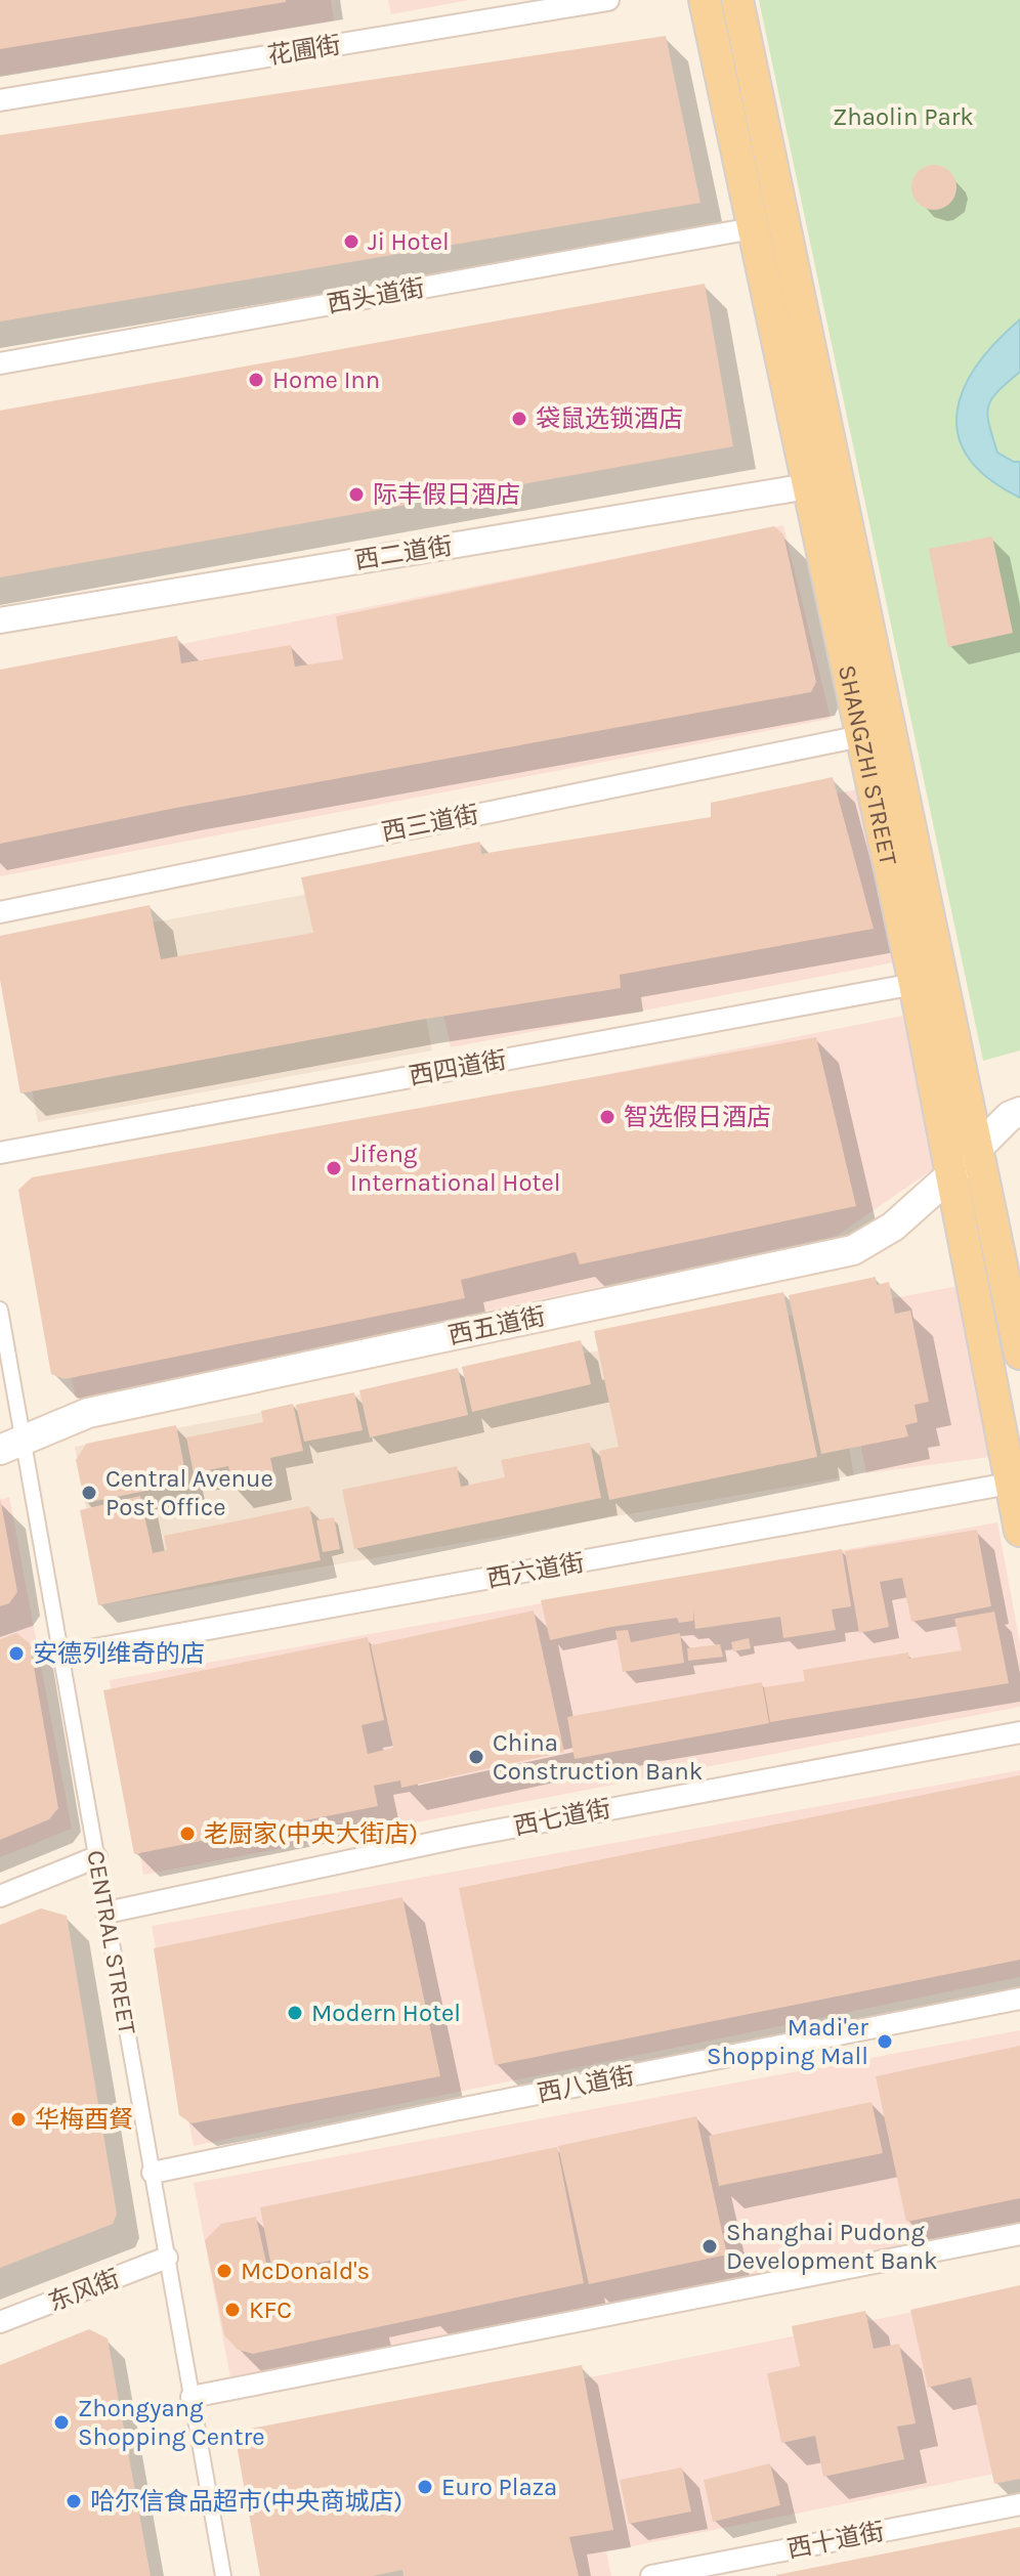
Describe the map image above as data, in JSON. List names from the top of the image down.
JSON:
{
  "streets": {
    "main road": ["SHANGZHI STREET", "西五道街"],
    "street": [
      "花圃街",
      "西头道街",
      "西二道街",
      "西三道街",
      "西四道街",
      "西六道街",
      "西七道街",
      "CENTRAL STREET",
      "西八道街",
      "东风街",
      "西十道街"
    ]
  },
  "crossings": [
    ["西头道街", "SHANGZHI STREET"],
    ["西二道街", "SHANGZHI STREET"],
    ["SHANGZHI STREET", "西三道街"],
    ["SHANGZHI STREET", "西四道街"],
    ["SHANGZHI STREET", "西五道街"],
    ["SHANGZHI STREET", "西六道街"],
    ["西五道街", "CENTRAL STREET"],
    ["西六道街", "CENTRAL STREET"],
    ["西七道街", "CENTRAL STREET"],
    ["CENTRAL STREET", "西八道街"],
    ["CENTRAL STREET", "东风街"]
  ],
  "parks": ["Zhaolin Park"],
  "places": [
    "Ji Hotel",
    "Home Inn",
    "袋鼠选锁酒店",
    "际丰假日酒店",
    "智选假日酒店",
    "Jifeng International Hotel",
    "Central Avenue Post Office",
    "安德列维奇的店",
    "China Construction Bank",
    "老厨家(中央大街店)",
    "Modern Hotel",
    "Madi'er Shopping Mall",
    "华梅酉䝳",
    "Shanghai Pudong Development Bank",
    "McDonald's",
    "KFC",
    "Zhongyang Shopping Centre",
    "Euro Plaza",
    "哈尔信食品超市(中央商城店)"
  ]
}
